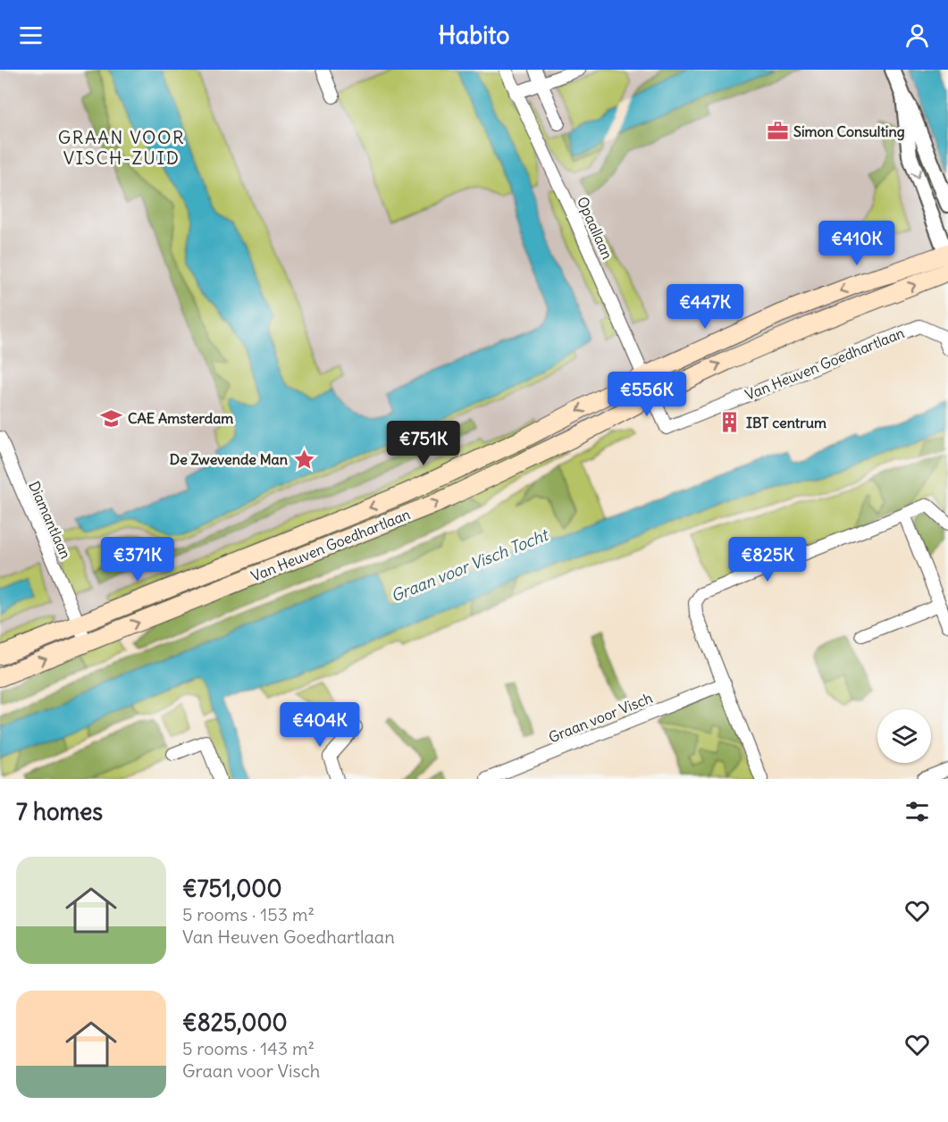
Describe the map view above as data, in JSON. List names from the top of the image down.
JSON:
{
  "streets": {
    "main road": ["Van Heuven Goedhartlaan"],
    "street": ["Opaallaan", "Diamantlaan", "Graan voor Visch"]
  },
  "crossings": [
    ["Opaallaan", "Van Heuven Goedhartlaan"],
    ["Van Heuven Goedhartlaan", "Diamantlaan"]
  ],
  "districts": ["GRAAN VOOR VISCH-ZUID"],
  "water": ["Graan voor Visch Tocht"],
  "places": {
    "office": ["Simon Consulting"],
    "school or university": ["CAE Amsterdam"],
    "building": ["IBT centrum"],
    "place": ["De Zwevende Man"]
  },
  "page": {
    "header": "Habito",
    "price": [
      "€410K",
      "€447K",
      "€556K",
      "€751K",
      "€371K",
      "€825K",
      "€404K"
    ],
    "heading": "7 homes",
    "list": [
      {
        "name": "€751,000",
        "note": "5 rooms · 153 m² · Van Heuven Goedhartlaan"
      },
      {
        "name": "€825,000",
        "note": "5 rooms · 143 m² · Graan voor Visch"
      }
    ]
  }
}
